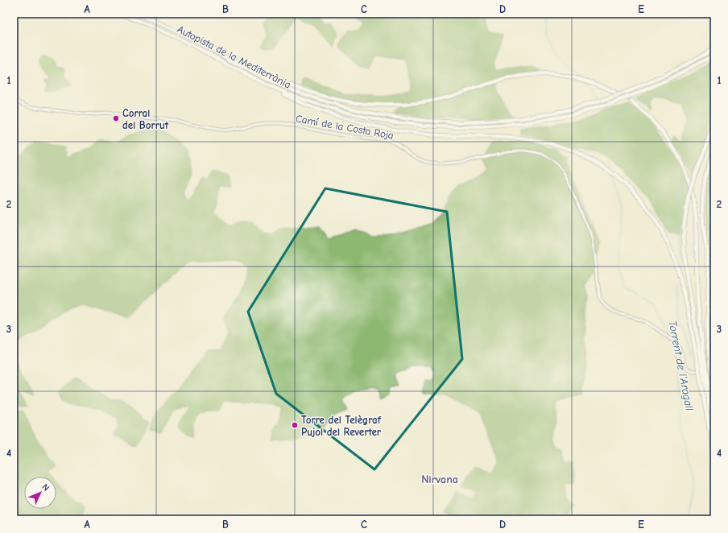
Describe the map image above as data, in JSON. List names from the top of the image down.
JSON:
{
  "streets": {
    "highway": ["Autopista de la Mediterrània"],
    "street": ["Camí de la Costa Roja"]
  },
  "districts": ["Nirvana"],
  "water": ["Torrent de l'Aragall"],
  "places": ["Corral del Borrut", "Torre del Telègraf Pujol del Reverter"],
  "north": "top right",
  "grid": {
    "columns": [
      "A",
      "B",
      "C",
      "D",
      "E"
    ],
    "rows": [
      "1",
      "2",
      "3",
      "4"
    ]
  }
}
